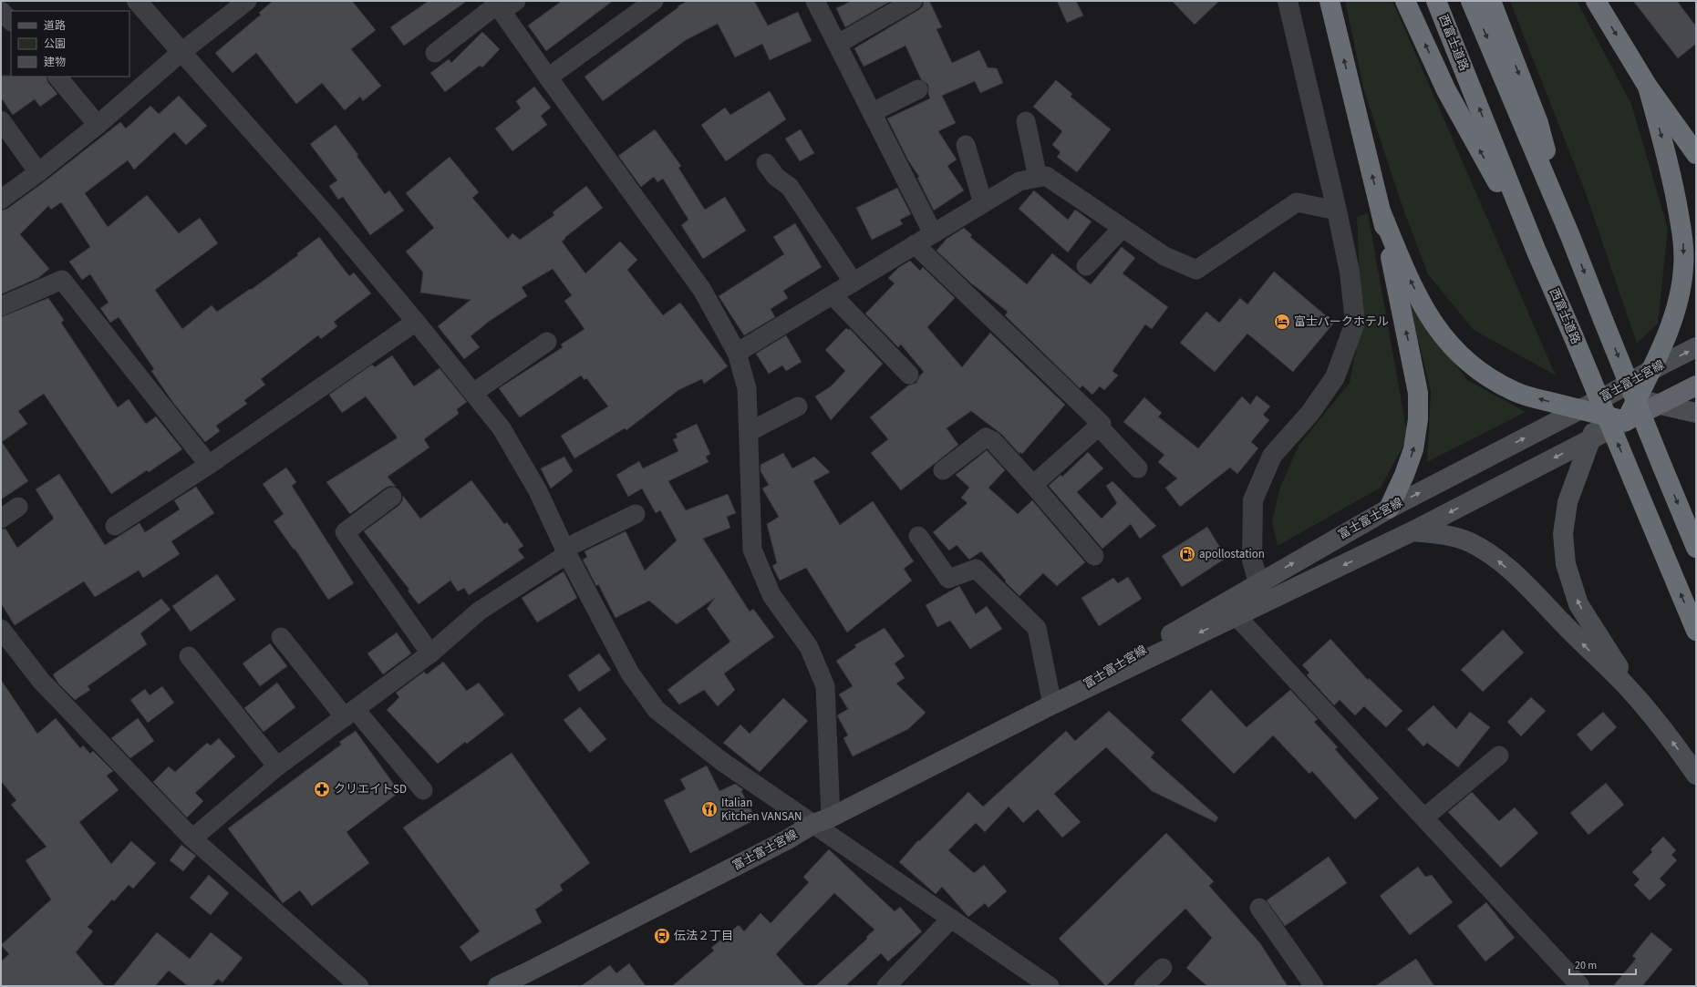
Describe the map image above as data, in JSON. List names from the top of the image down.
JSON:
{
  "streets": {
    "highway": ["西富士道路"],
    "main road": ["富士富士宮線"]
  },
  "places": {
    "hotel": ["富士パークホテル"],
    "fuel station": ["apollostation"],
    "pharmacy": ["クリエイトSD"],
    "restaurant": ["Italian Kitchen VANSAN"],
    "bus stop": ["伝法２丁目"]
  },
  "legend": ["道路", "公園", "建物"],
  "scale_bar": "20 m"
}
